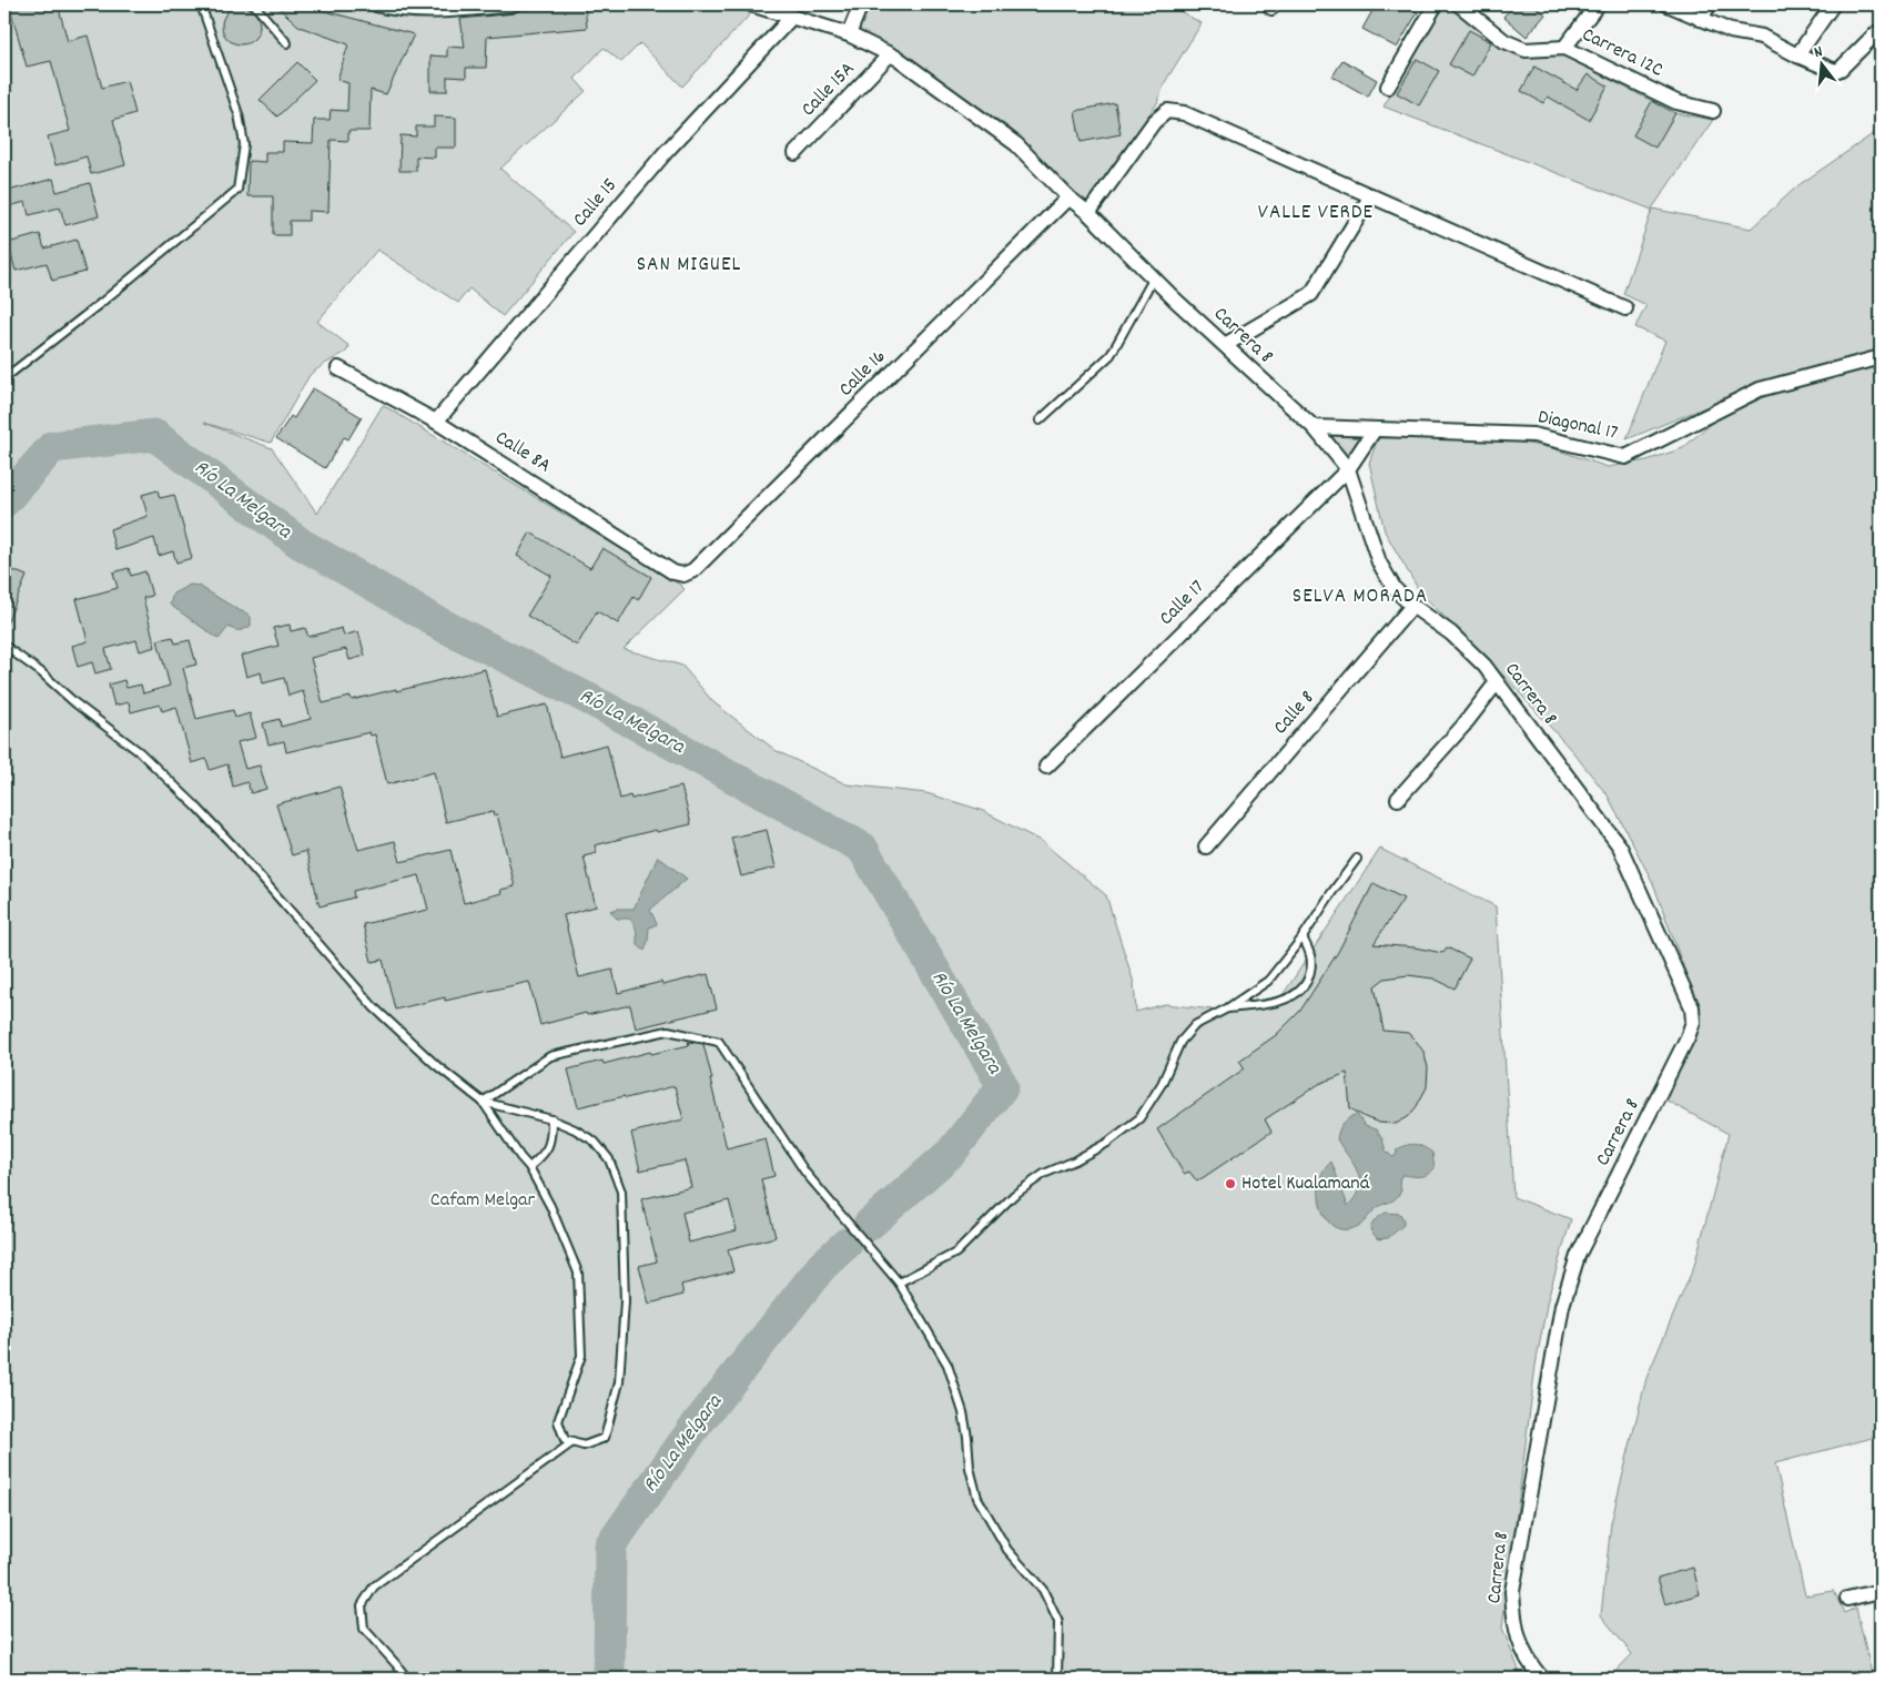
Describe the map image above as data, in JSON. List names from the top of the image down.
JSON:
{
  "streets": {
    "street": [
      "Carrera 12C",
      "Calle 15A",
      "Calle 15",
      "Carrera 8",
      "Calle 16",
      "Diagonal 17",
      "Calle 8A",
      "Calle 17",
      "Calle 8"
    ]
  },
  "crossings": [
    ["Calle 15A", "Carrera 8"],
    ["Calle 15", "Carrera 8"],
    ["Calle 15", "Calle 8A"],
    ["Carrera 8", "Calle 16"],
    ["Carrera 8", "Diagonal 17"],
    ["Carrera 8", "Calle 17"],
    ["Carrera 8", "Calle 8"],
    ["Calle 16", "Calle 8A"],
    ["Diagonal 17", "Calle 17"]
  ],
  "districts": ["VALLE VERDE", "SAN MIGUEL", "SELVA MORADA"],
  "water": ["Río La Melgara"],
  "parks": ["Cafam Melgar"],
  "places": ["Hotel Kualamaná"],
  "north": "top"
}
